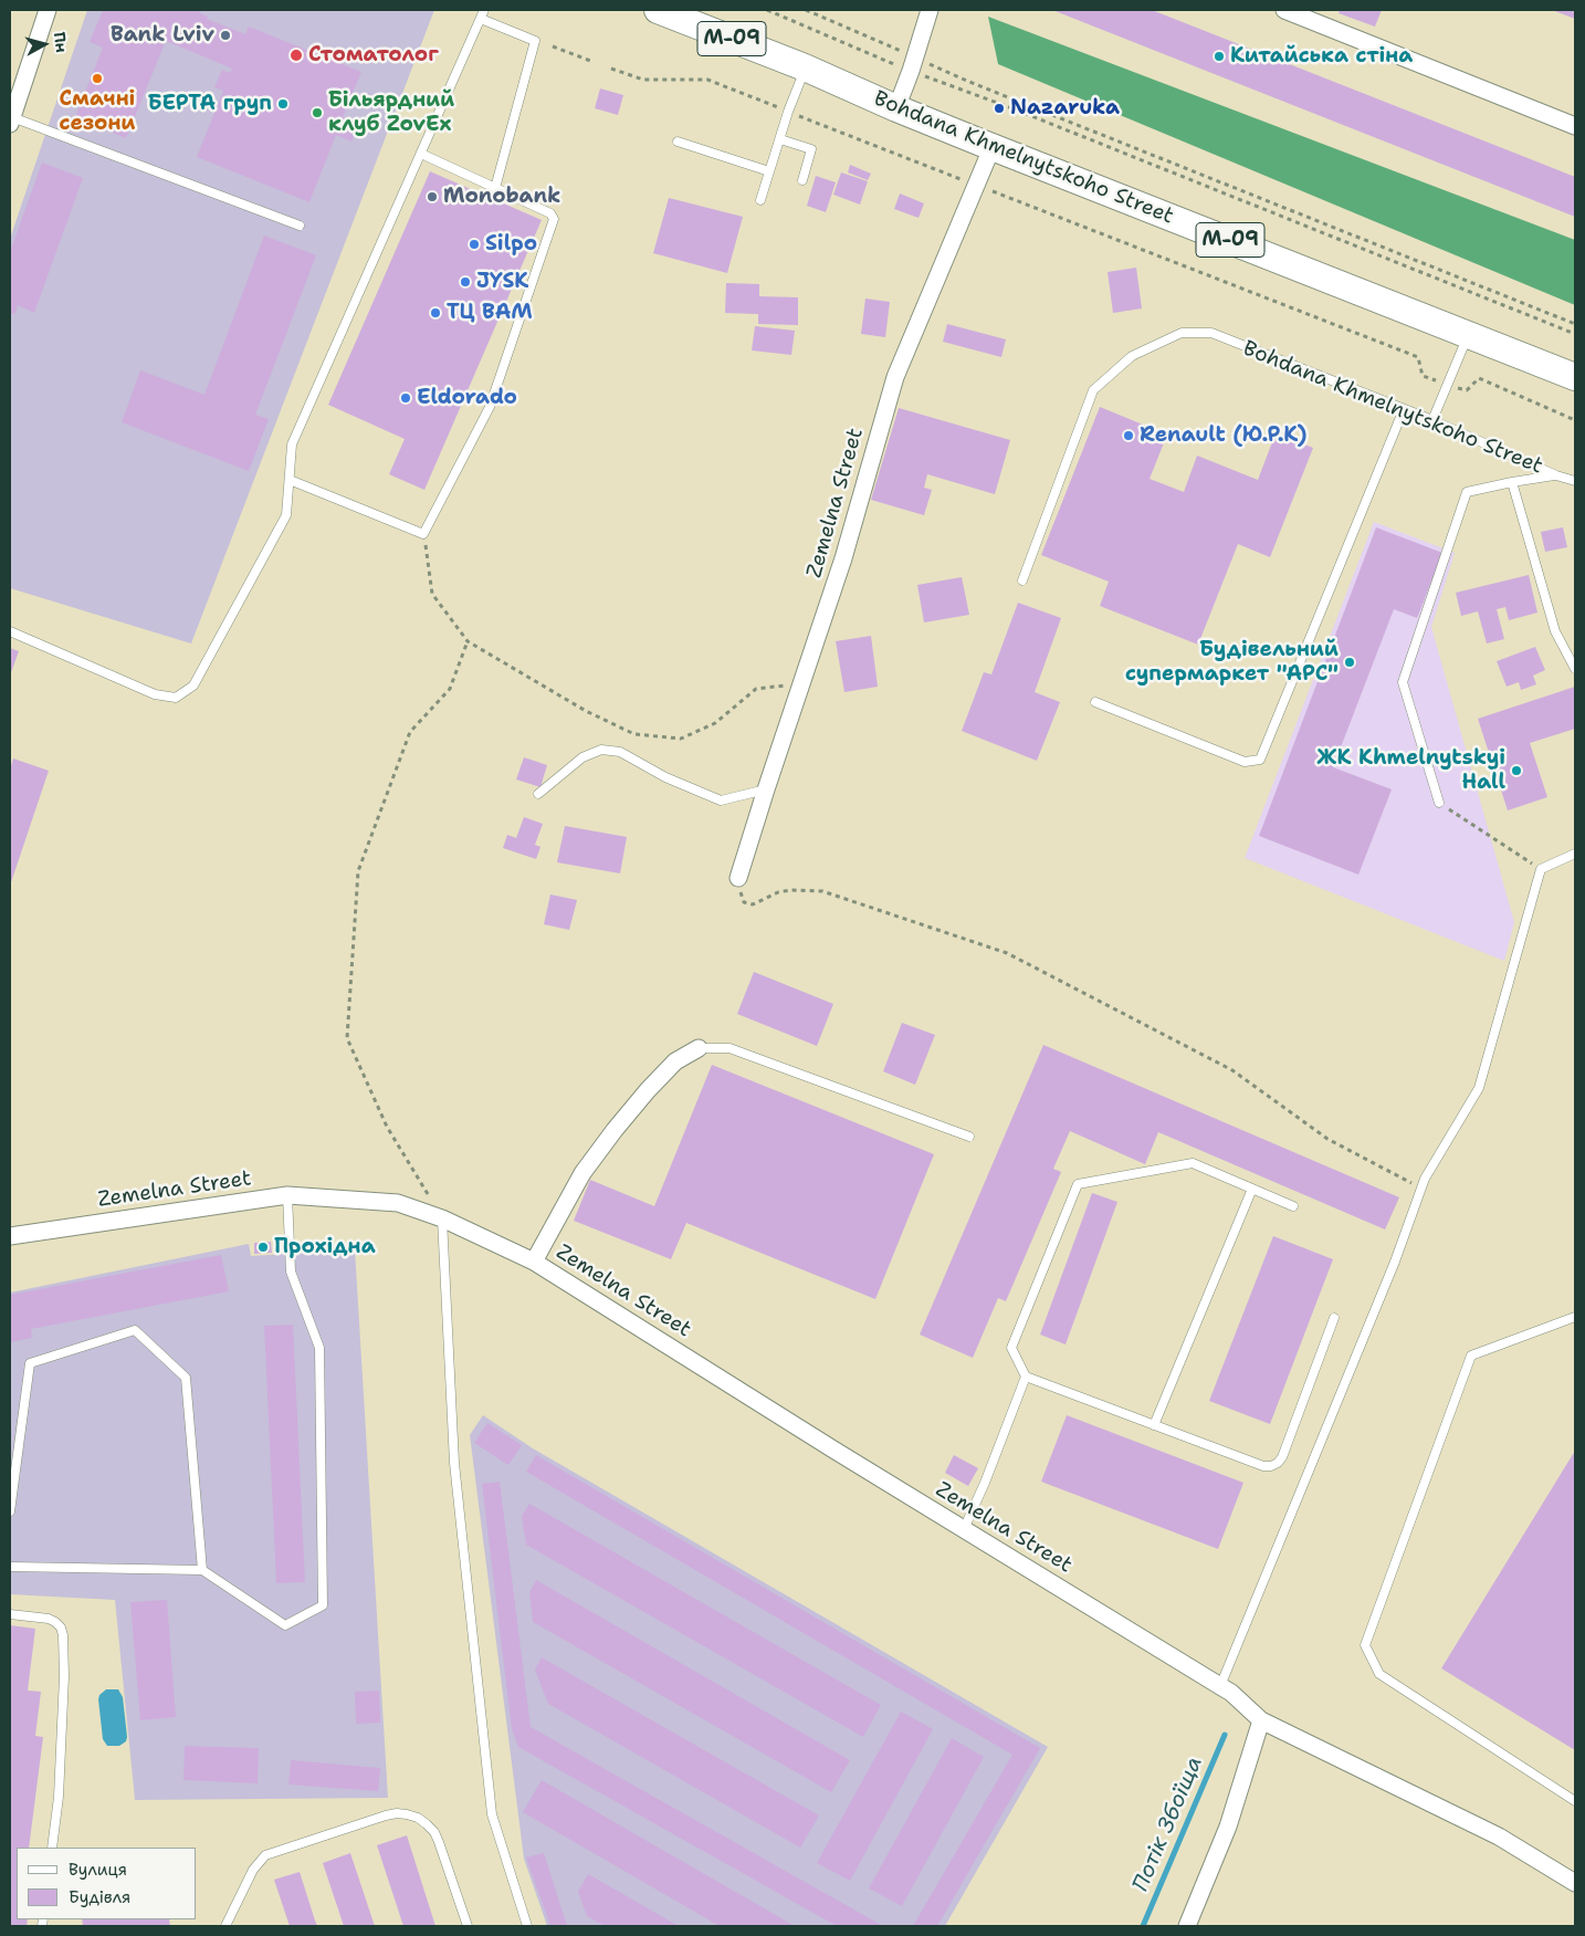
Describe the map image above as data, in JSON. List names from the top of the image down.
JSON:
{
  "streets": {
    "main road": ["М-09", "Bohdana Khmelnytskoho Street"],
    "street": ["Zemelna Street"]
  },
  "crossings": [
    ["Bohdana Khmelnytskoho Street", "Zemelna Street"]
  ],
  "water": ["Потік Збоїща"],
  "places": [
    "Bank Lviv",
    "Стоматолог",
    "Китайська стіна",
    "Смачні сезони",
    "БЕРТА груп",
    "Nazaruka",
    "Більярдний клуб ZovEx",
    "Monobank",
    "Silpo",
    "JYSK",
    "ТЦ ВАМ",
    "Eldorado",
    "Renault (Ю.Р.К)",
    "Будівельний супермаркет \"АРС\"",
    "ЖК Khmelnytskyi Hall",
    "Прохідна"
  ],
  "legend": ["Вулиця", "Будівля"],
  "north": "right"
}
